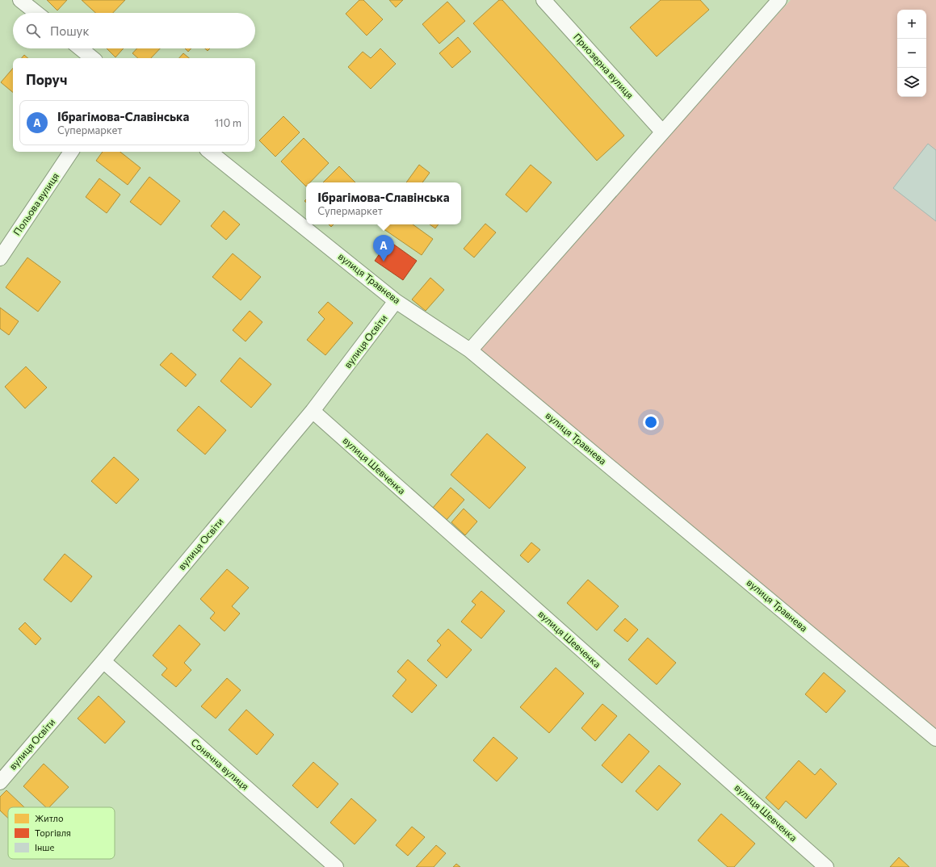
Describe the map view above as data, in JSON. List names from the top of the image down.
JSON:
{
  "streets": {
    "street": [
      "Приозерна вулиця",
      "Польова вулиця",
      "вулиця Травнева",
      "вулиця Освіти",
      "вулиця Шевченка",
      "Сонячна вулиця"
    ]
  },
  "crossings": [
    ["вулиця Травнева", "вулиця Освіти"],
    ["вулиця Освіти", "вулиця Шевченка"],
    ["вулиця Освіти", "Сонячна вулиця"]
  ],
  "legend": ["Житло", "Торгівля", "Інше"],
  "page": {
    "map_buttons": ["+", "−"],
    "search": "Пошук",
    "heading": "Поруч",
    "list": [
      {
        "mark": "A",
        "name": "Ібрагімова-Славінська",
        "note": "Супермаркет",
        "value": "110 m"
      }
    ],
    "popup": ["Ібрагімова-Славінська", "Супермаркет"],
    "pins": "A"
  }
}
